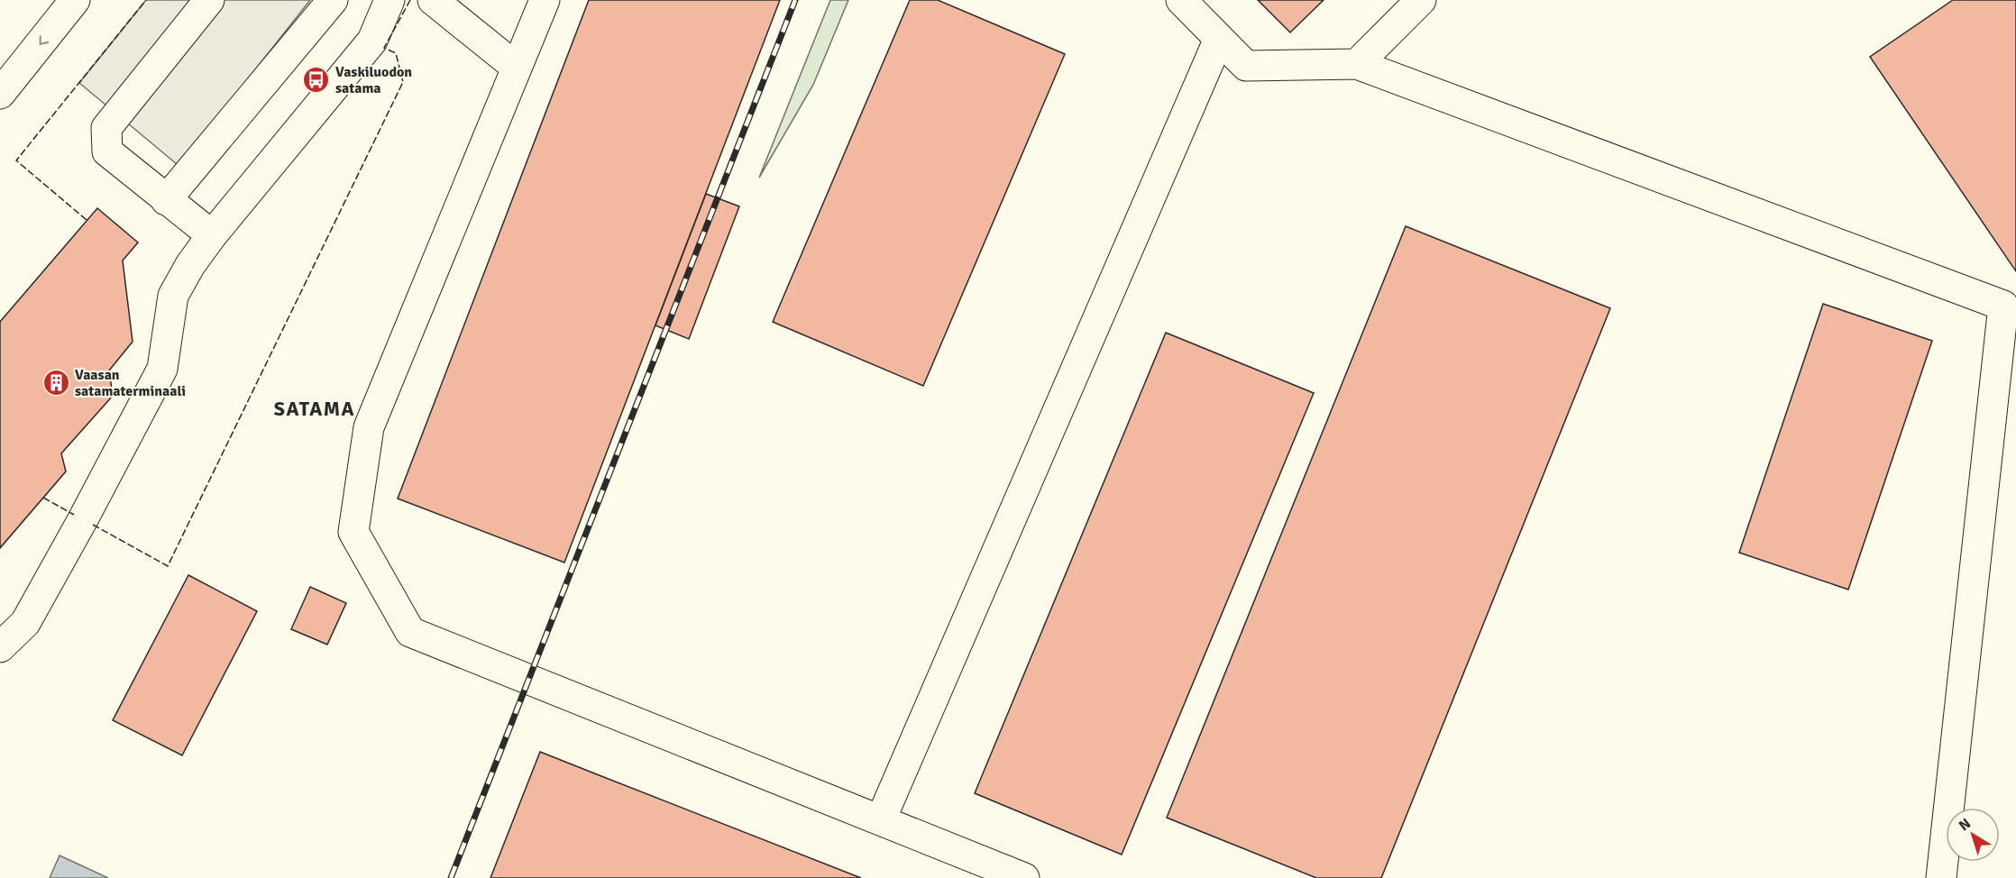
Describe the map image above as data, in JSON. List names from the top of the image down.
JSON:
{
  "districts": ["SATAMA"],
  "places": {
    "bus stop": ["Vaskiluodon satama"],
    "building": ["Vaasan satamaterminaali"]
  },
  "north": "top left"
}
